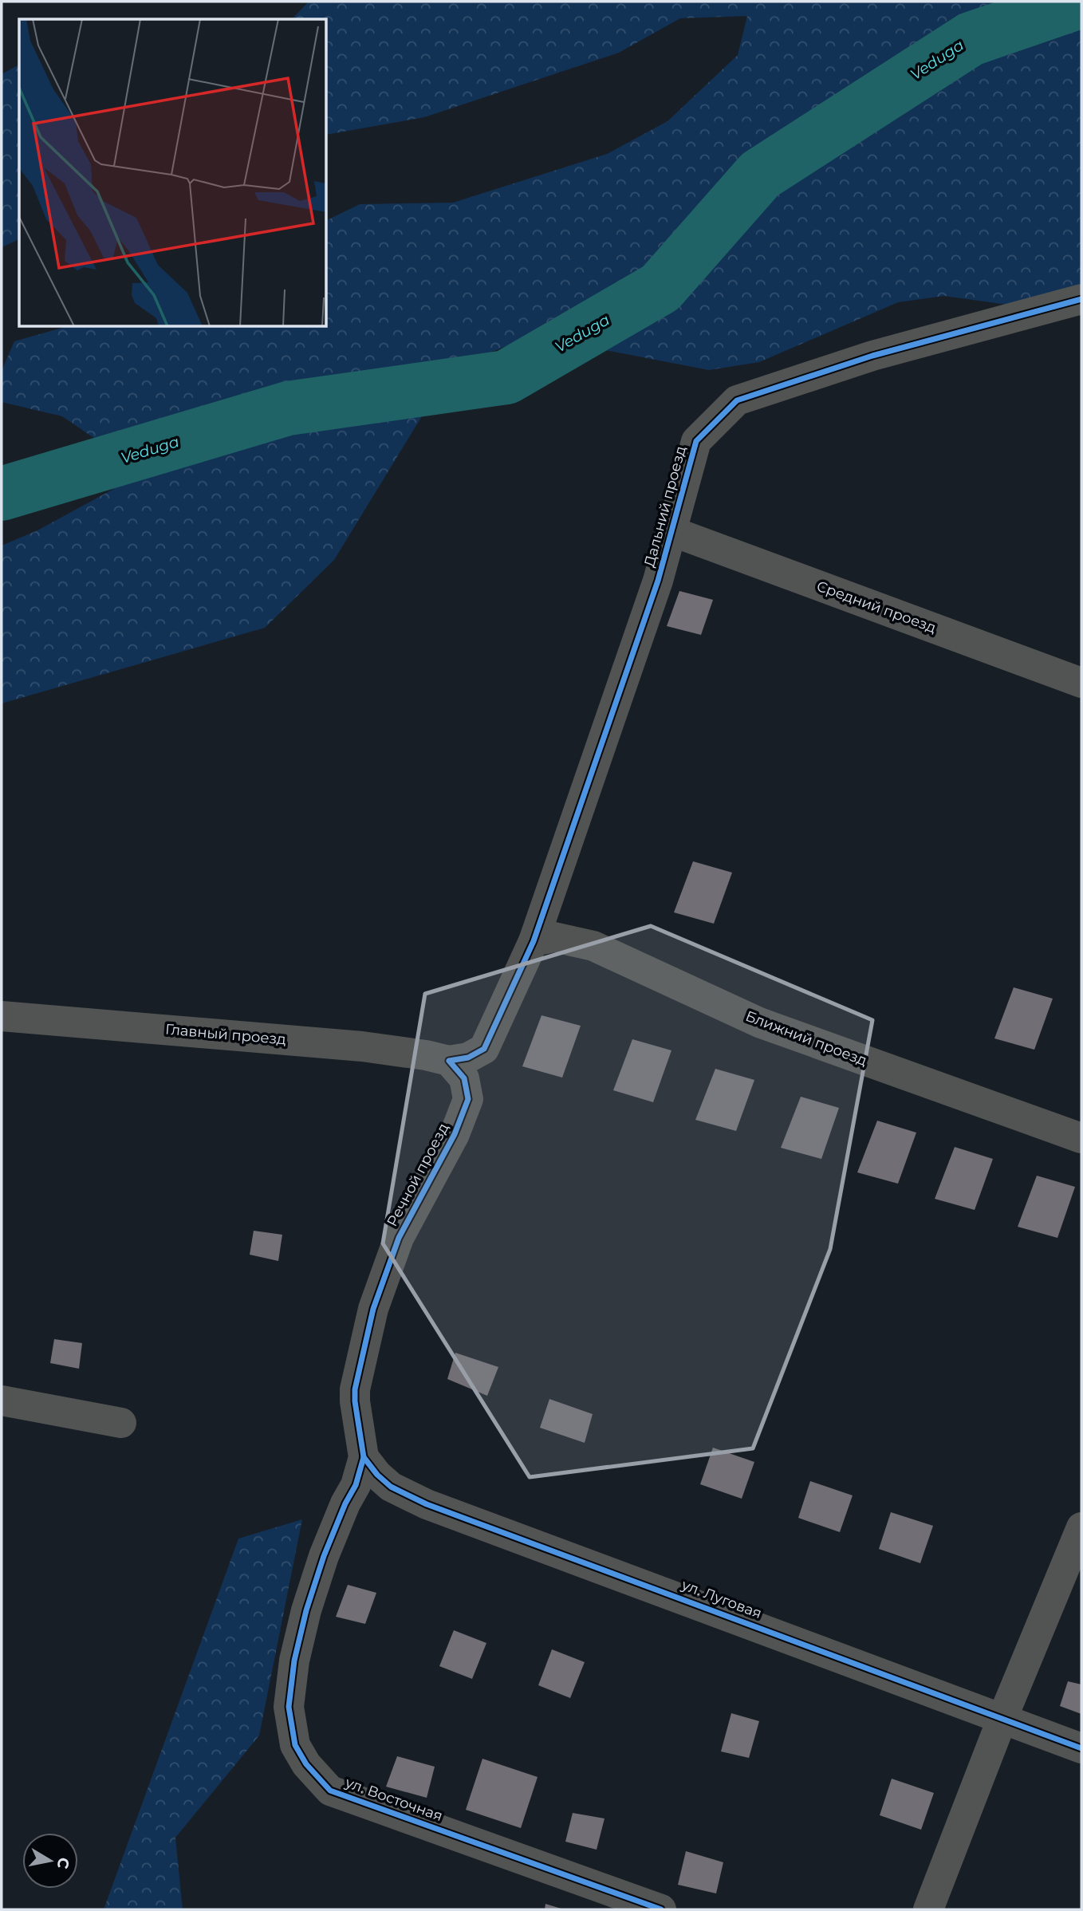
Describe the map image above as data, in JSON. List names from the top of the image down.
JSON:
{
  "streets": {
    "street": [
      "Дальний проезд",
      "Средний проезд",
      "Главный проезд",
      "Ближний проезд",
      "Речной проезд",
      "ул. Луговая",
      "ул. Восточная"
    ]
  },
  "crossings": [
    ["Дальний проезд", "Средний проезд"],
    ["Дальний проезд", "Ближний проезд"],
    ["Главный проезд", "Речной проезд"],
    ["Речной проезд", "ул. Луговая"],
    ["Речной проезд", "ул. Восточная"],
    ["ул. Луговая", "ул. Восточная"]
  ],
  "water": ["Veduga"],
  "north": "right"
}
